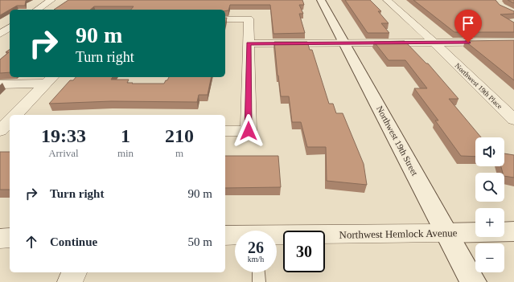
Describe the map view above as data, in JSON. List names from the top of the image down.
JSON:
{
  "streets": {
    "main road": ["Northwest 19th Street", "Northwest Hemlock Avenue"],
    "street": ["Northwest 19th Place"]
  },
  "crossings": [
    ["Northwest 19th Street", "Northwest Hemlock Avenue"]
  ],
  "page": {
    "turn": ["90 m", "Turn right"],
    "eta": [
      "19:33",
      "Arrival",
      "1",
      "min",
      "210",
      "m"
    ],
    "map_buttons": ["+", "−"],
    "list": [
      {
        "name": "Turn right",
        "value": "90 m"
      },
      {
        "name": "Continue",
        "value": "50 m"
      }
    ],
    "speed": "26 km/h",
    "limit": "30"
  }
}
